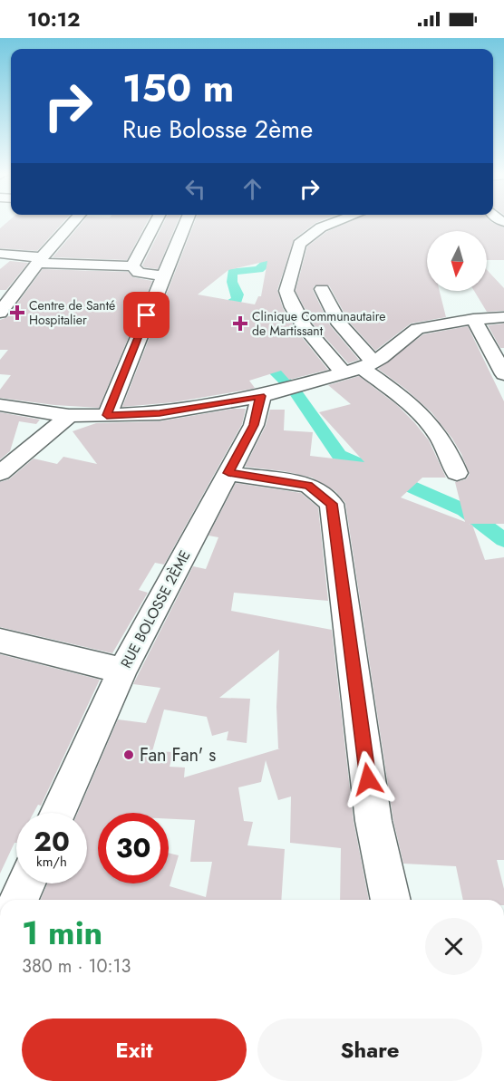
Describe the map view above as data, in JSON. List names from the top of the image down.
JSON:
{
  "streets": {
    "street": ["RUE BOLOSSE 2ÈME"]
  },
  "places": {
    "health": ["Centre de Santé Hospitalier", "Clinique Communautaire de Martissant"],
    "other": ["Fan Fan' s"]
  },
  "north": "bottom",
  "page": {
    "status": "10:12",
    "turn": ["150 m", "Rue Bolosse 2ème"],
    "speed": "20 km/h",
    "limit": "30",
    "heading": ["1 min", "380 m · 10:13"],
    "buttons": ["Exit", "Share"]
  }
}
